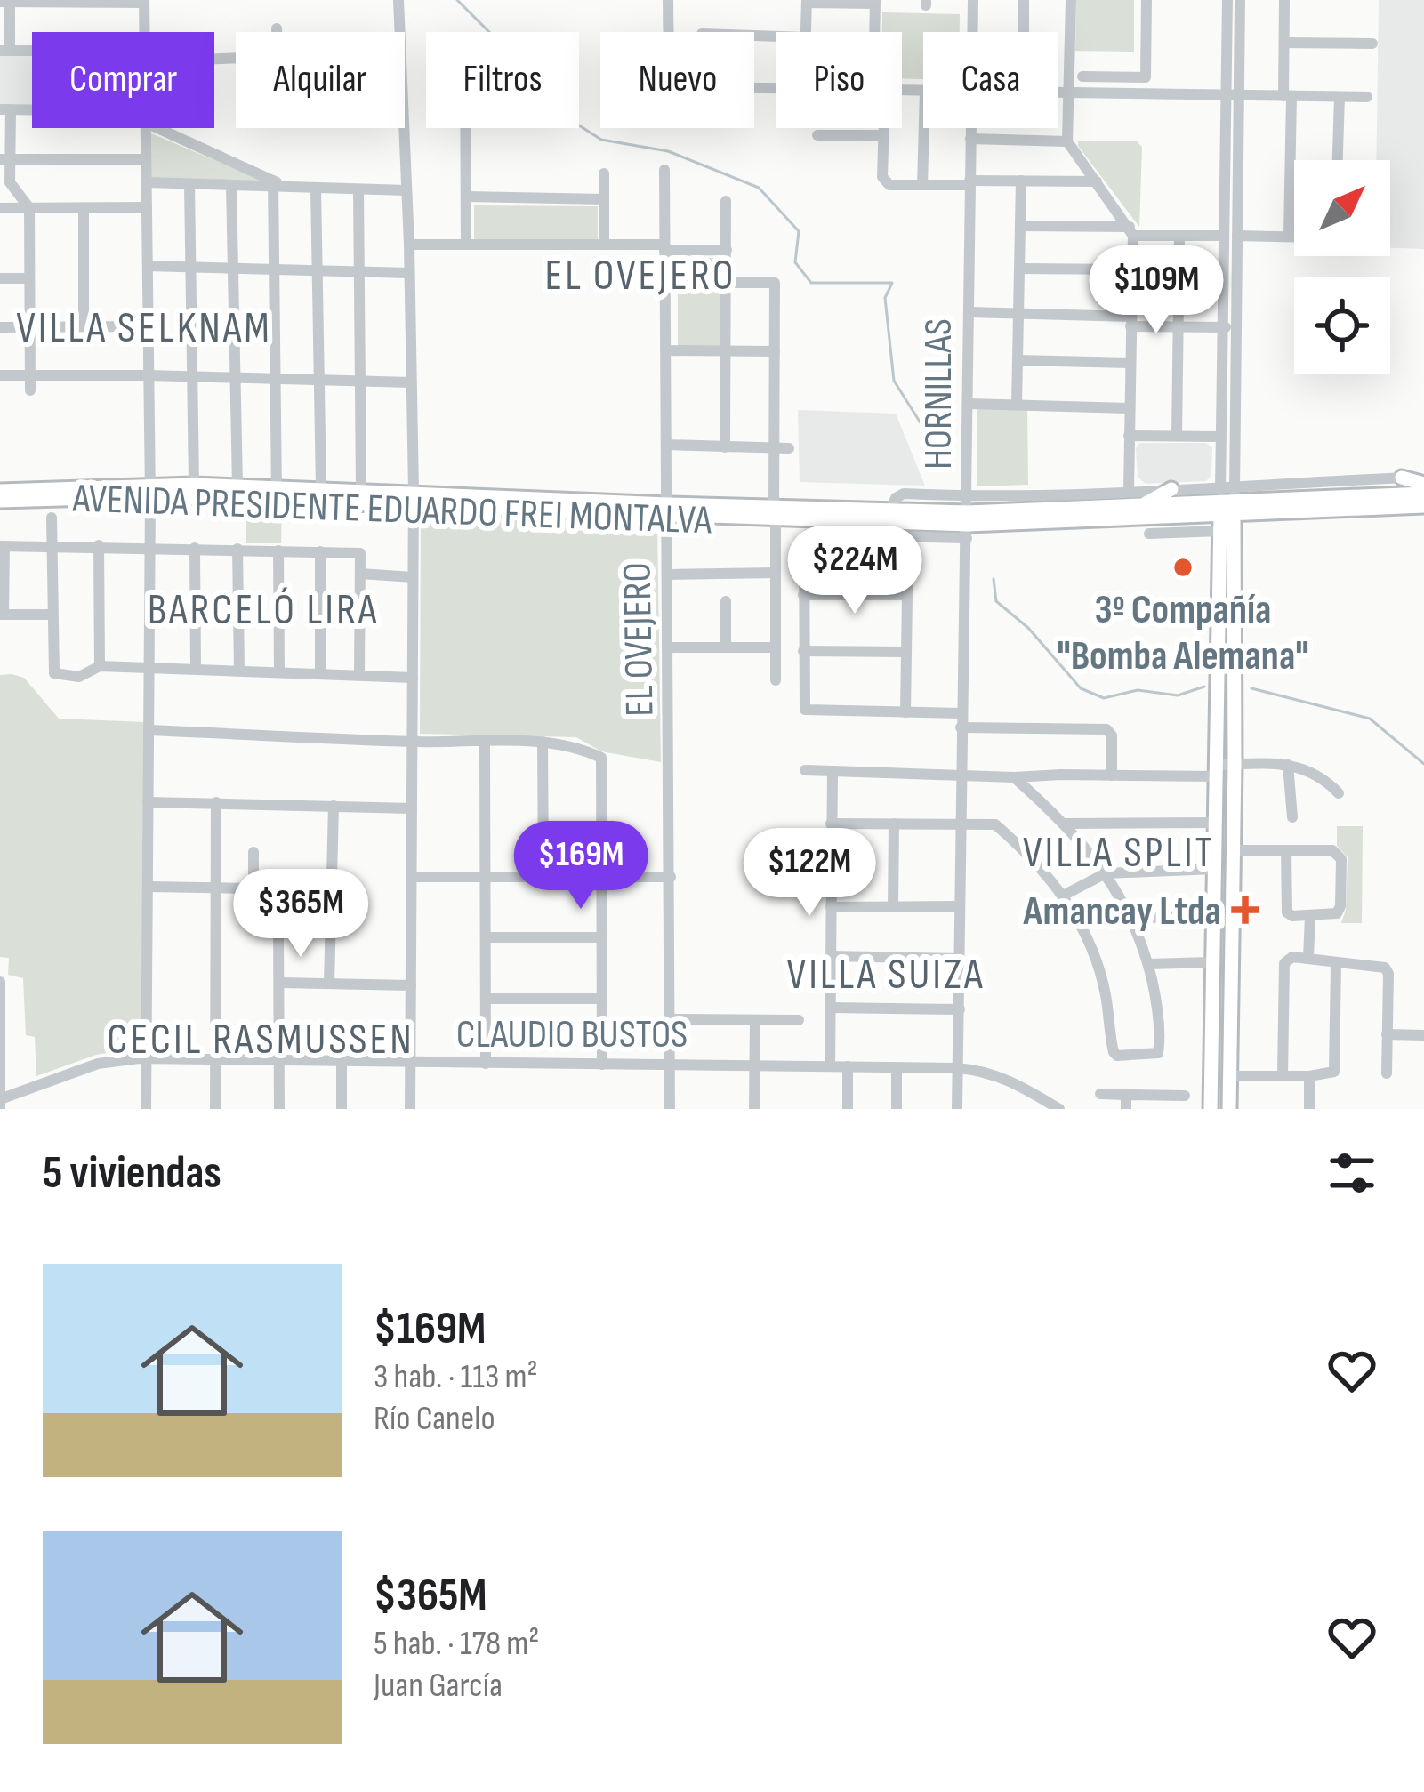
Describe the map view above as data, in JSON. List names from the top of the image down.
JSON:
{
  "streets": {
    "main road": ["AVENIDA PRESIDENTE EDUARDO FREI MONTALVA"],
    "street": ["HORNILLAS", "EL OVEJERO", "CLAUDIO BUSTOS"]
  },
  "crossings": [
    ["HORNILLAS", "AVENIDA PRESIDENTE EDUARDO FREI MONTALVA"],
    ["HORNILLAS", "CLAUDIO BUSTOS"],
    ["AVENIDA PRESIDENTE EDUARDO FREI MONTALVA", "EL OVEJERO"],
    ["EL OVEJERO", "CLAUDIO BUSTOS"]
  ],
  "districts": [
    "EL OVEJERO",
    "VILLA SELKNAM",
    "BARCELÓ LIRA",
    "VILLA SPLIT",
    "VILLA SUIZA",
    "CECIL RASMUSSEN"
  ],
  "places": {
    "other": ["3º Compañía \"Bomba Alemana\""],
    "health": ["Amancay Ltda"]
  },
  "north": "top right",
  "page": {
    "chip": [
      "Comprar",
      "Alquilar",
      "Filtros",
      "Nuevo",
      "Piso",
      "Casa"
    ],
    "price": [
      "$109M",
      "$224M",
      "$169M",
      "$122M",
      "$365M"
    ],
    "heading": "5 viviendas",
    "list": [
      {
        "name": "$169M",
        "note": "3 hab. · 113 m² · Río Canelo"
      },
      {
        "name": "$365M",
        "note": "5 hab. · 178 m² · Juan García"
      }
    ]
  }
}
